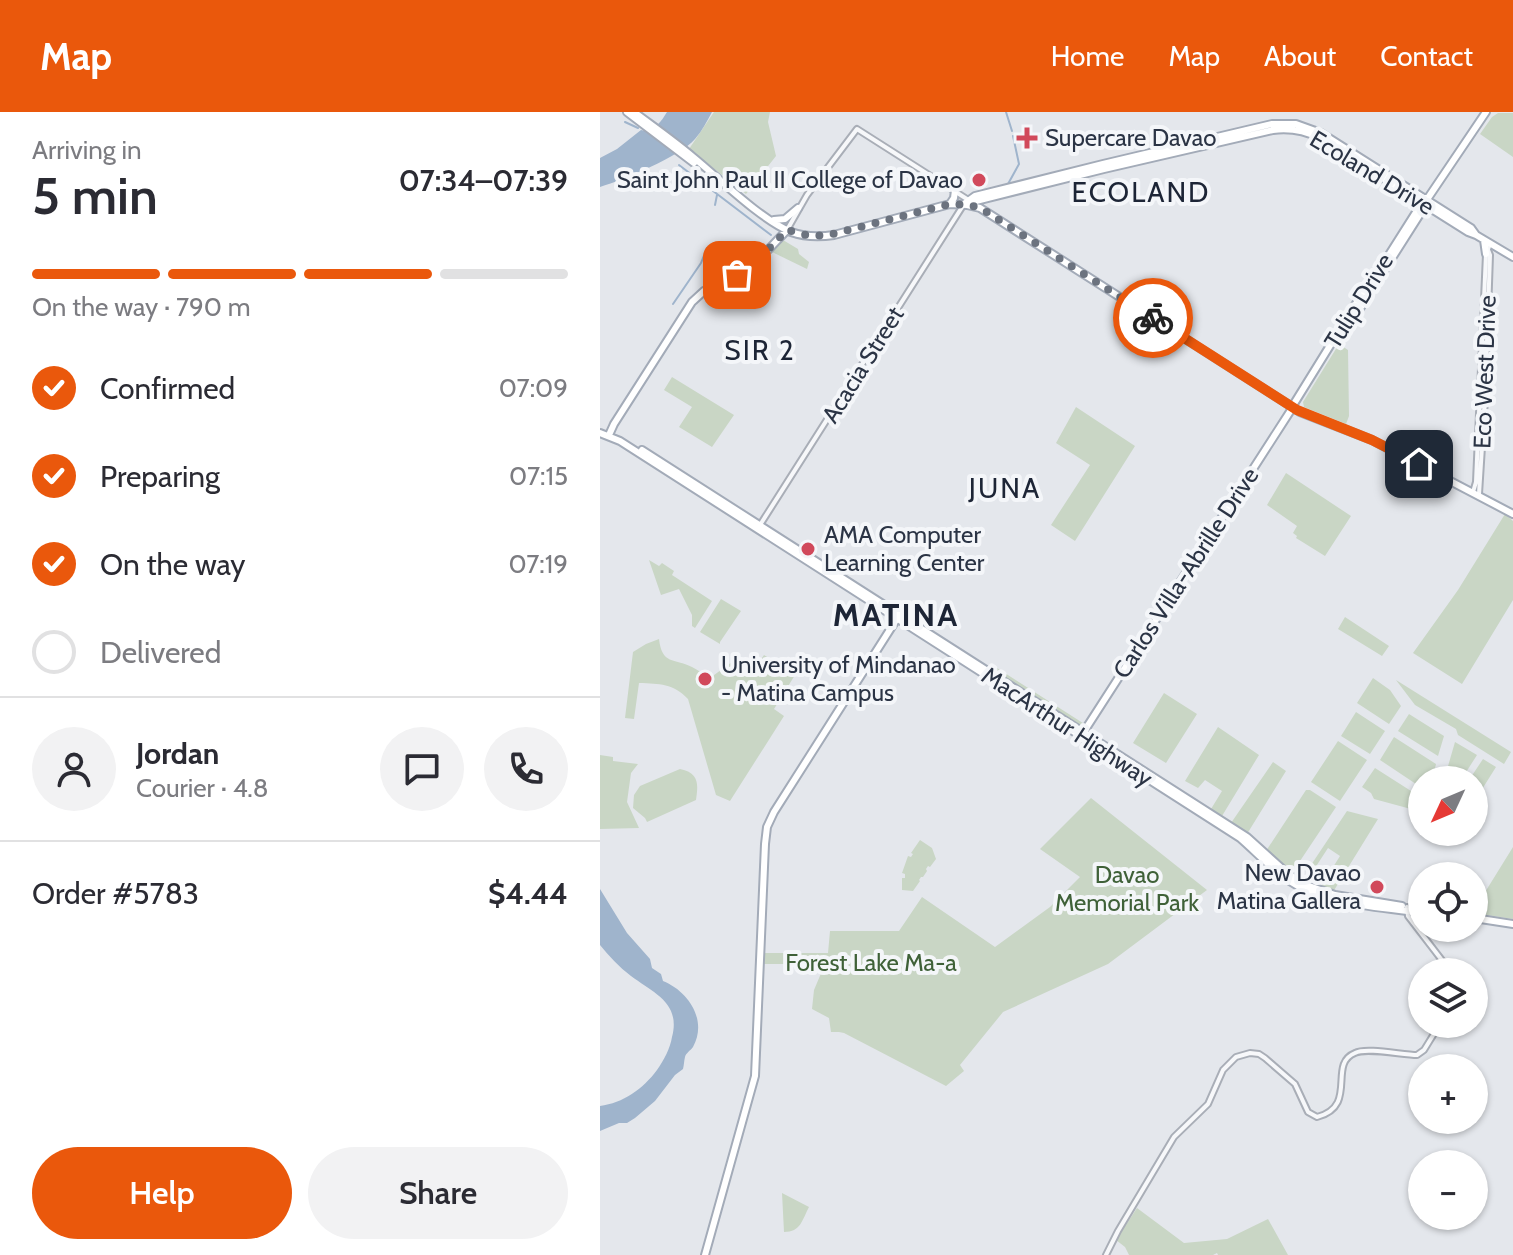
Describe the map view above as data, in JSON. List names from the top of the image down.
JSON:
{
  "streets": {
    "main road": [
      "Ecoland Drive",
      "Tulip Drive",
      "Carlos Villa-Abrille Drive",
      "MacArthur Highway"
    ],
    "street": ["Acacia Street", "Eco West Drive"]
  },
  "crossings": [
    ["Ecoland Drive", "Tulip Drive"],
    ["Ecoland Drive", "Acacia Street"],
    ["Ecoland Drive", "Eco West Drive"],
    ["Tulip Drive", "Carlos Villa-Abrille Drive"],
    ["Acacia Street", "MacArthur Highway"],
    ["Carlos Villa-Abrille Drive", "MacArthur Highway"]
  ],
  "districts": [
    "ECOLAND",
    "SIR 2",
    "JUNA",
    "MATINA"
  ],
  "parks": ["Davao Memorial Park", "Forest Lake Ma-a"],
  "places": {
    "health": ["Supercare Davao"],
    "other": [
      "Saint John Paul II College of Davao",
      "AMA Computer Learning Center",
      "University of Mindanao - Matina Campus",
      "New Davao Matina Gallera"
    ]
  },
  "north": "bottom left",
  "page": {
    "header": "Map",
    "nav": [
      "Home",
      "Map",
      "About",
      "Contact"
    ],
    "heading": ["5 min", "Arriving in", "07:34–07:39"],
    "panel": [
      "Jordan",
      "Courier · 4.8",
      "Order #5783",
      "$4.44"
    ],
    "bar": "On the way · 790 m",
    "list": [
      ["Confirmed", "07:09"],
      ["Preparing", "07:15"],
      ["On the way", "07:19"],
      "Delivered"
    ],
    "map_buttons": ["+", "−"],
    "buttons": ["Help", "Share"]
  }
}
